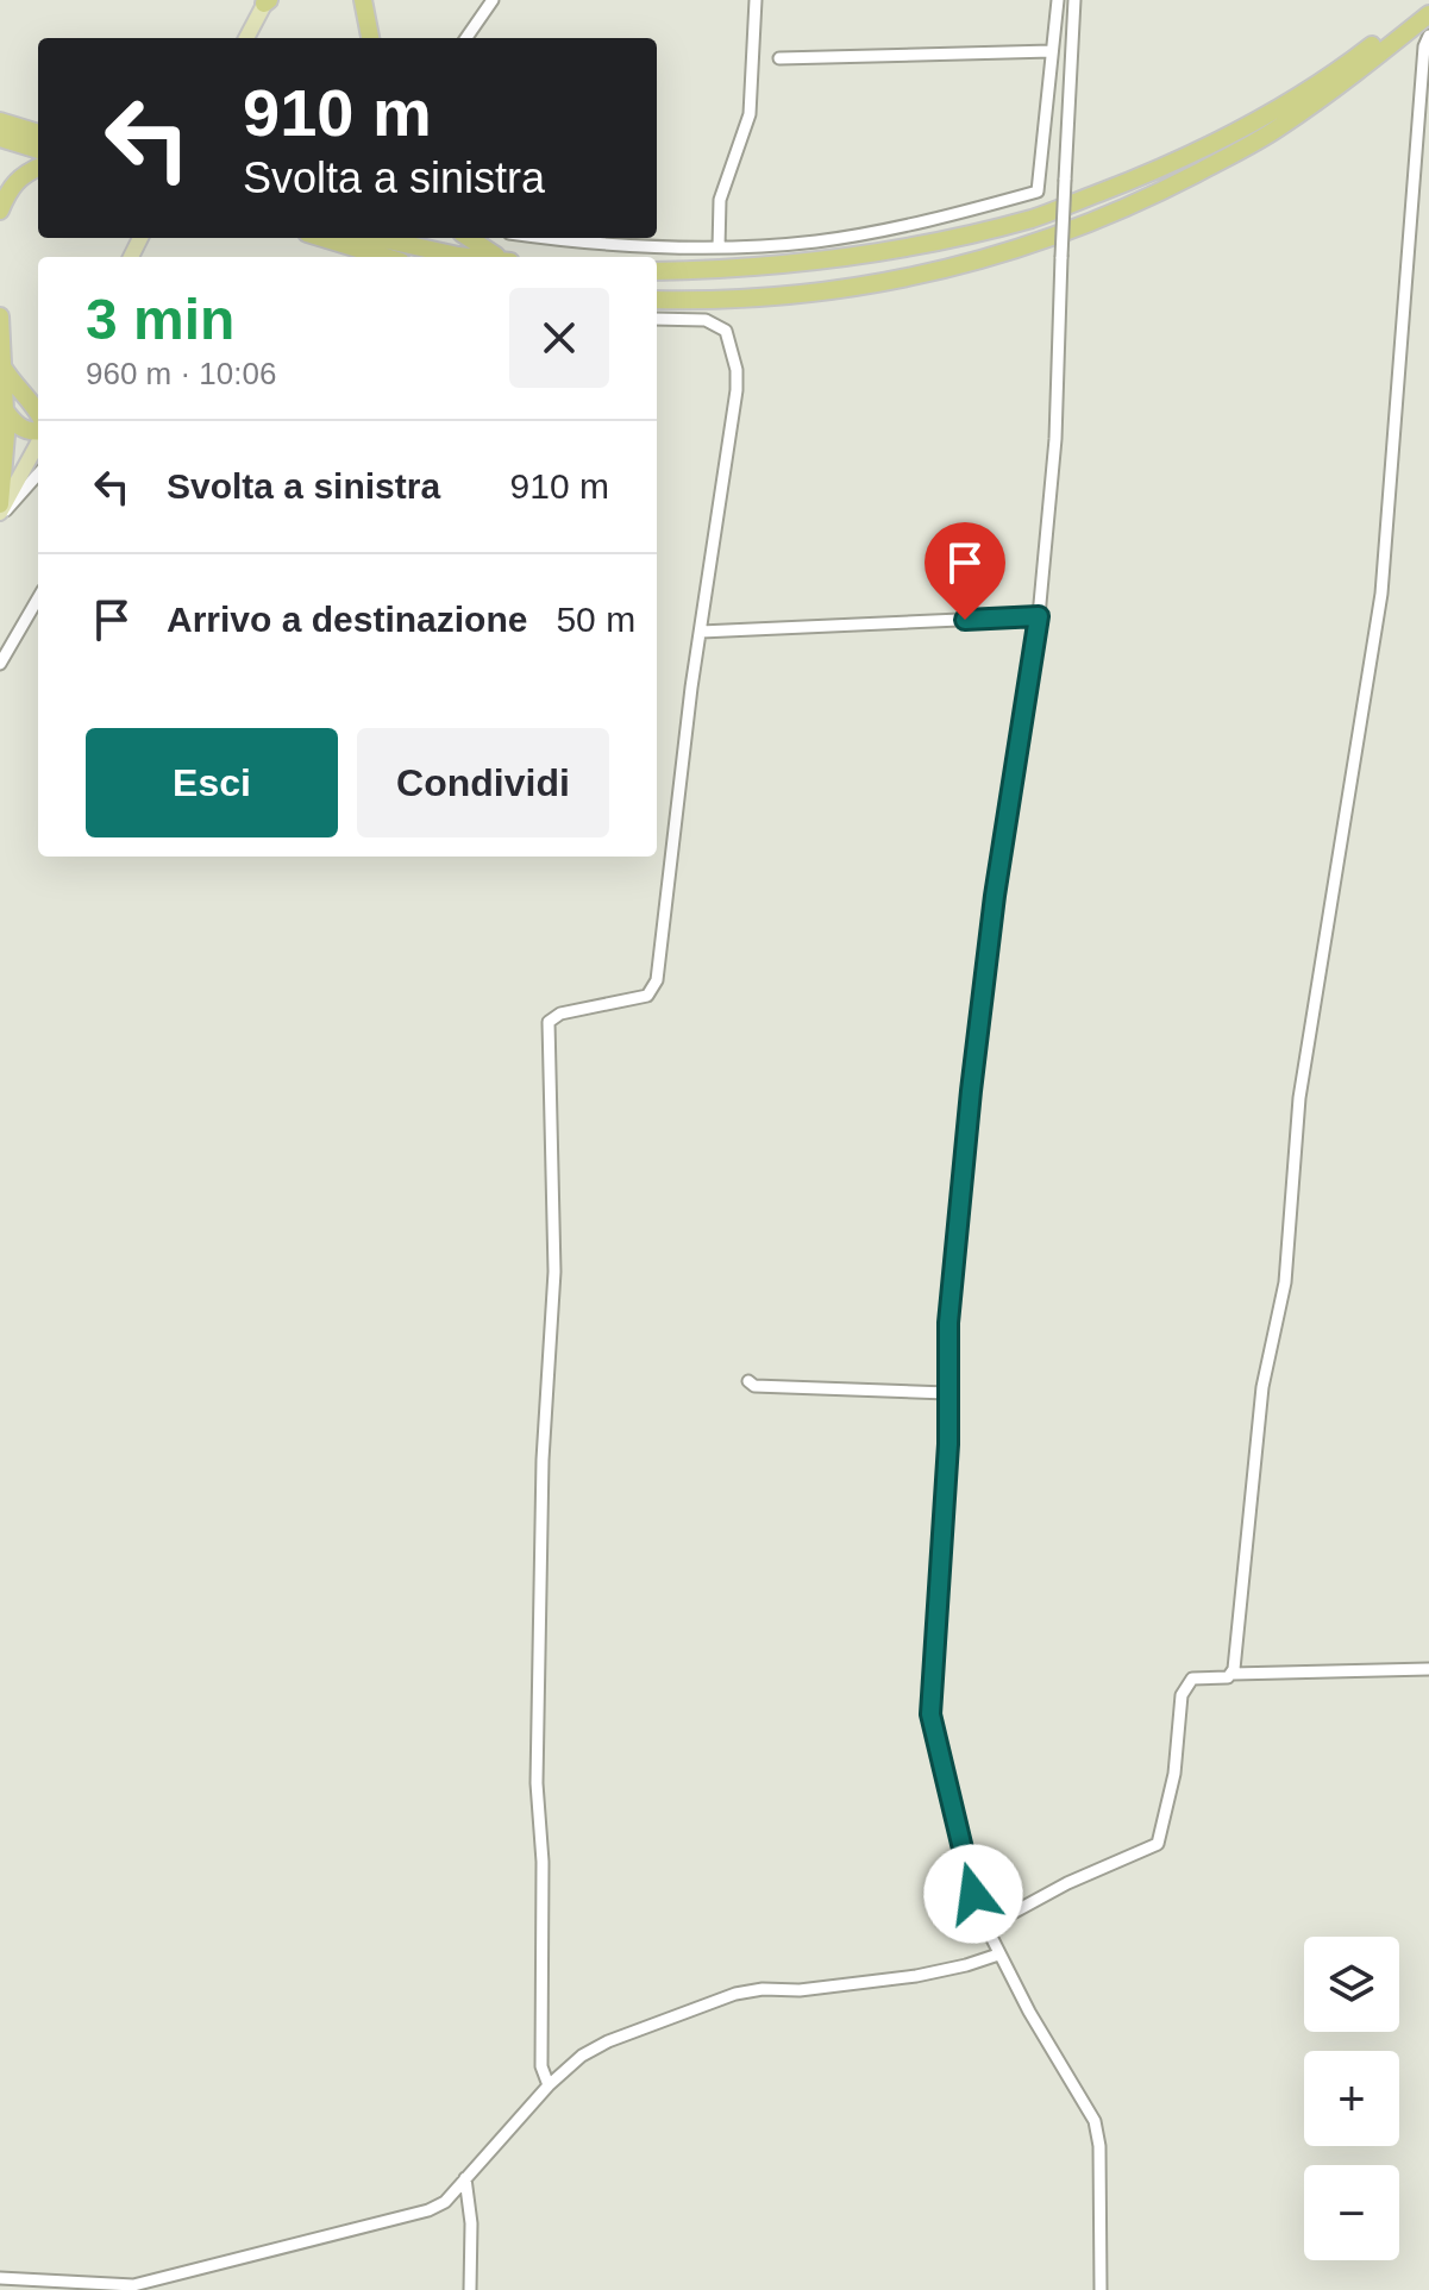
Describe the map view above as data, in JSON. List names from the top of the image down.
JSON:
{
  "page": {
    "turn": ["910 m", "Svolta a sinistra"],
    "heading": ["3 min", "960 m · 10:06"],
    "list": [
      {
        "name": "Svolta a sinistra",
        "value": "910 m"
      },
      {
        "name": "Arrivo a destinazione",
        "value": "50 m"
      }
    ],
    "buttons": ["Esci", "Condividi"],
    "map_buttons": ["+", "−"]
  }
}
